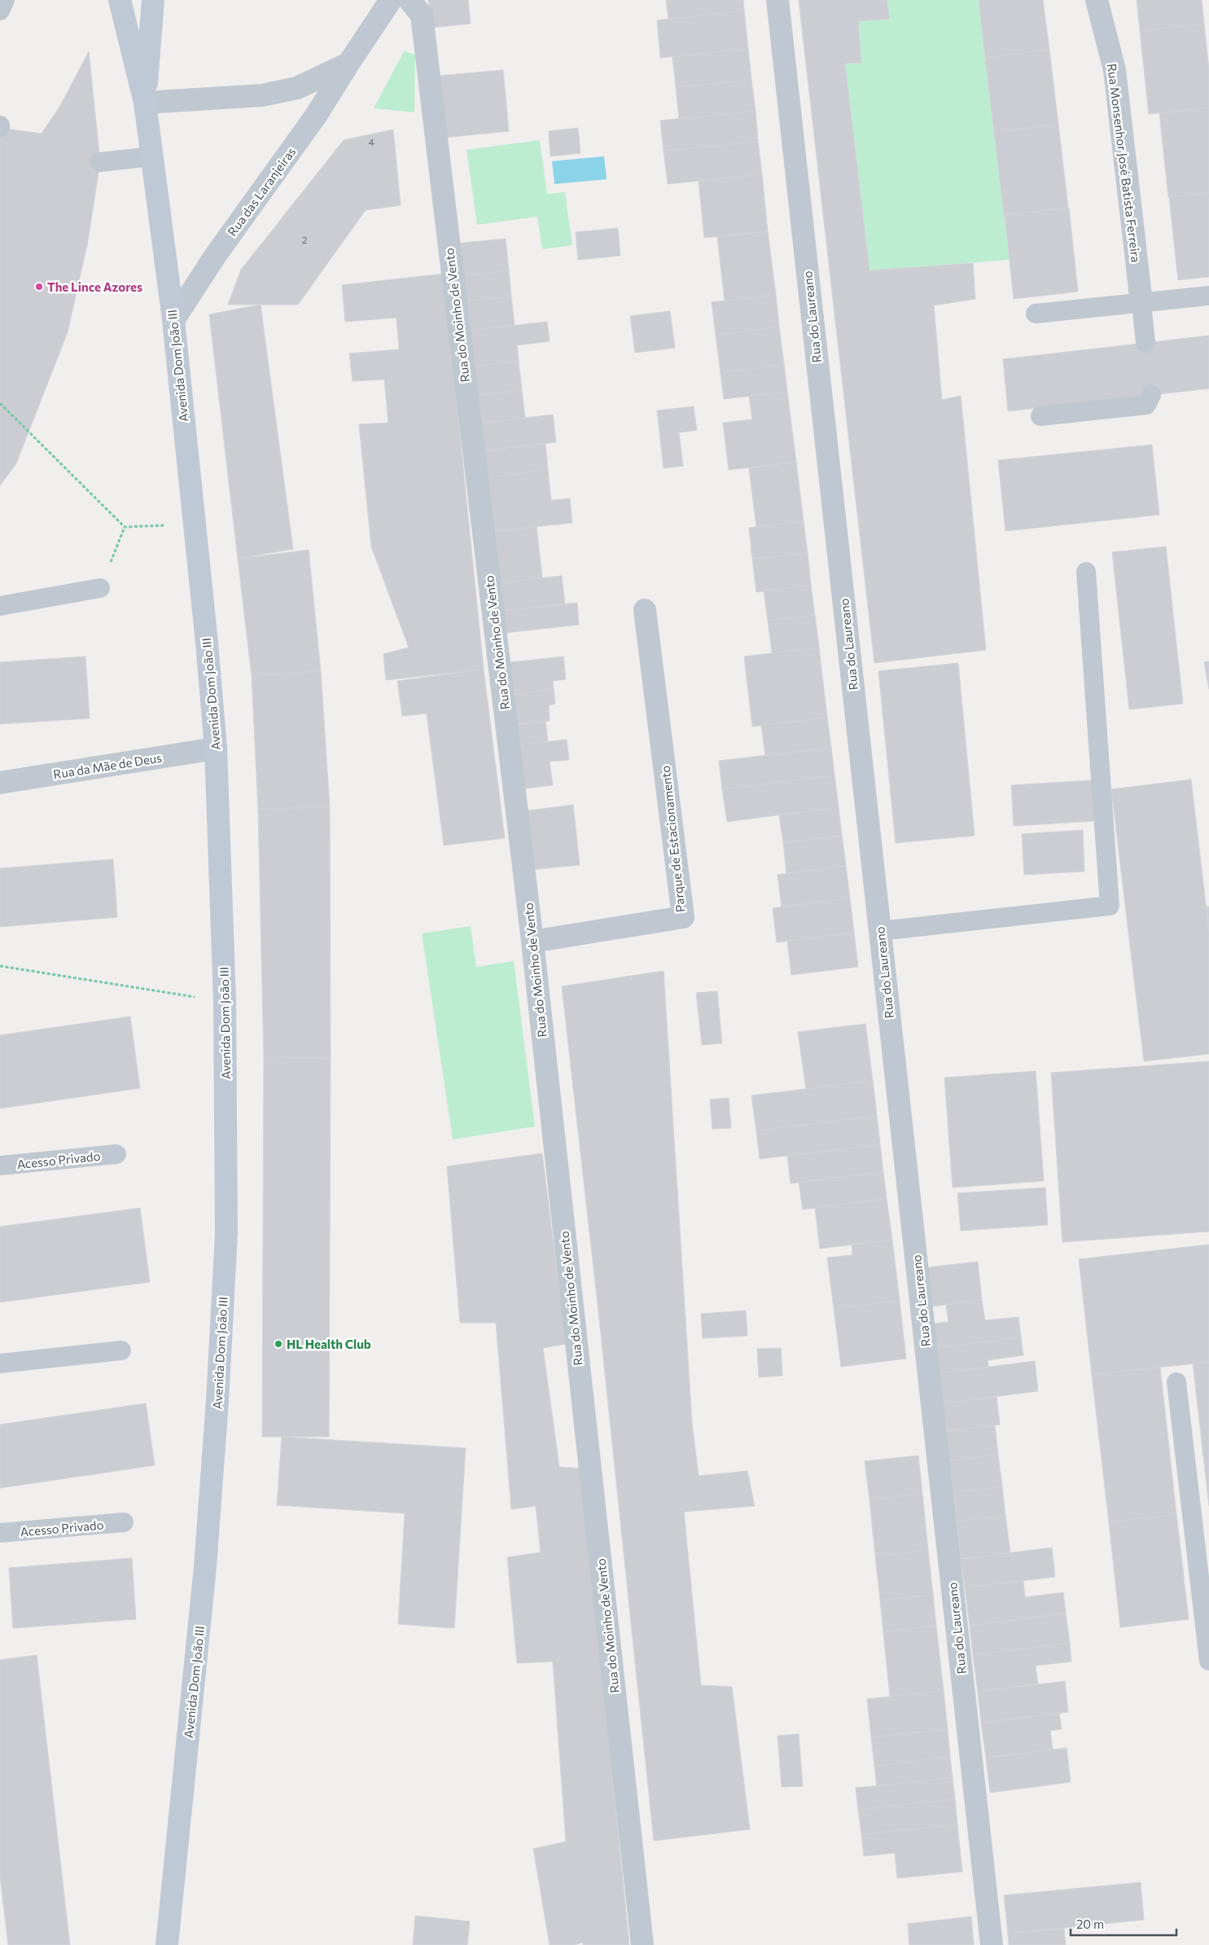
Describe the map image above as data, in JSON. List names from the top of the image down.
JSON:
{
  "streets": {
    "main road": ["Avenida Dom João III"],
    "street": [
      "Rua Monsenhor José Batista Ferreira",
      "Rua das Laranjeiras",
      "Rua do Moinho de Vento",
      "Rua do Laureano",
      "Rua da Mãe de Deus",
      "Parque de Estacionamento"
    ],
    "lane": ["Acesso Privado"]
  },
  "crossings": [
    ["Rua das Laranjeiras", "Avenida Dom João III"],
    ["Rua do Moinho de Vento", "Parque de Estacionamento"],
    ["Avenida Dom João III", "Rua da Mãe de Deus"]
  ],
  "places": ["The Lince Azores", "HL Health Club"],
  "house_numbers": ["4", "2"],
  "scale_bar": "20 m"
}
